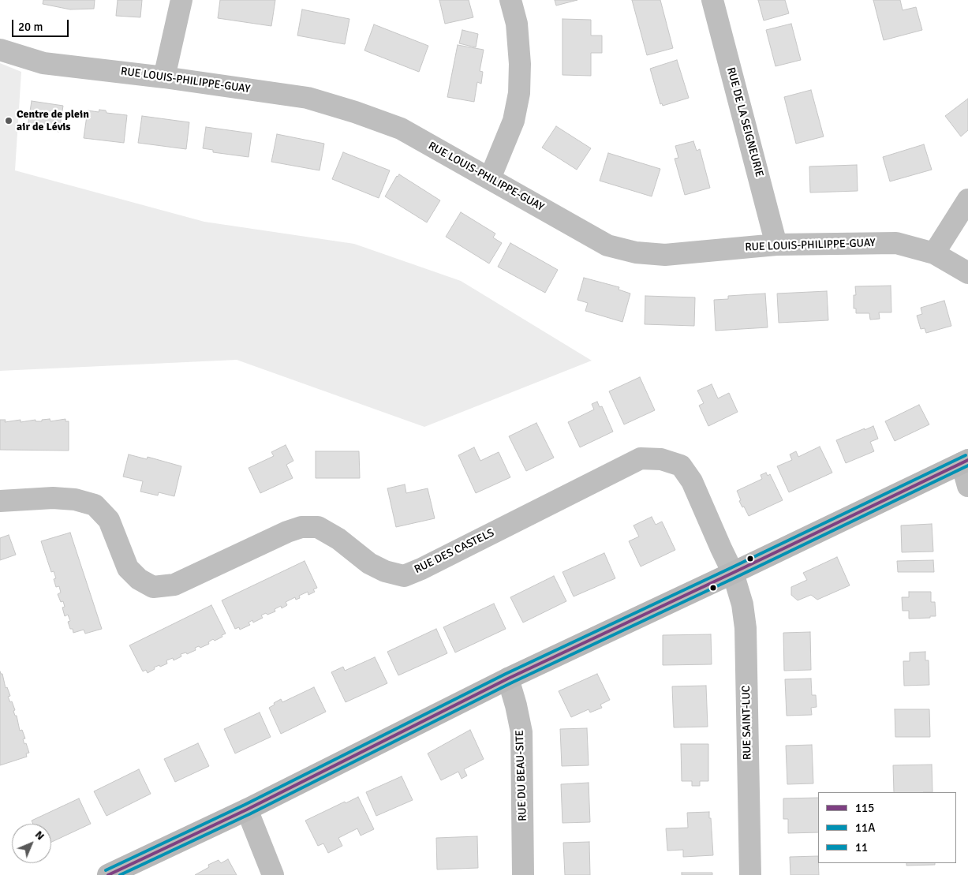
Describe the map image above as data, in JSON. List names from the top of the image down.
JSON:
{
  "streets": {
    "street": [
      "RUE LOUIS-PHILIPPE-GUAY",
      "RUE DE LA SEIGNEURIE",
      "RUE DES CASTELS",
      "RUE SAINT-LUC",
      "RUE DU BEAU-SITE"
    ]
  },
  "crossings": [
    ["RUE LOUIS-PHILIPPE-GUAY", "RUE DE LA SEIGNEURIE"],
    ["RUE DES CASTELS", "RUE SAINT-LUC"]
  ],
  "places": ["Centre de plein air de Lévis"],
  "lines": ["transit line 11", "transit line 115", "transit line 11A"],
  "legend": ["115", "11A", "11"],
  "scale_bar": "20 m",
  "north": "top right"
}
